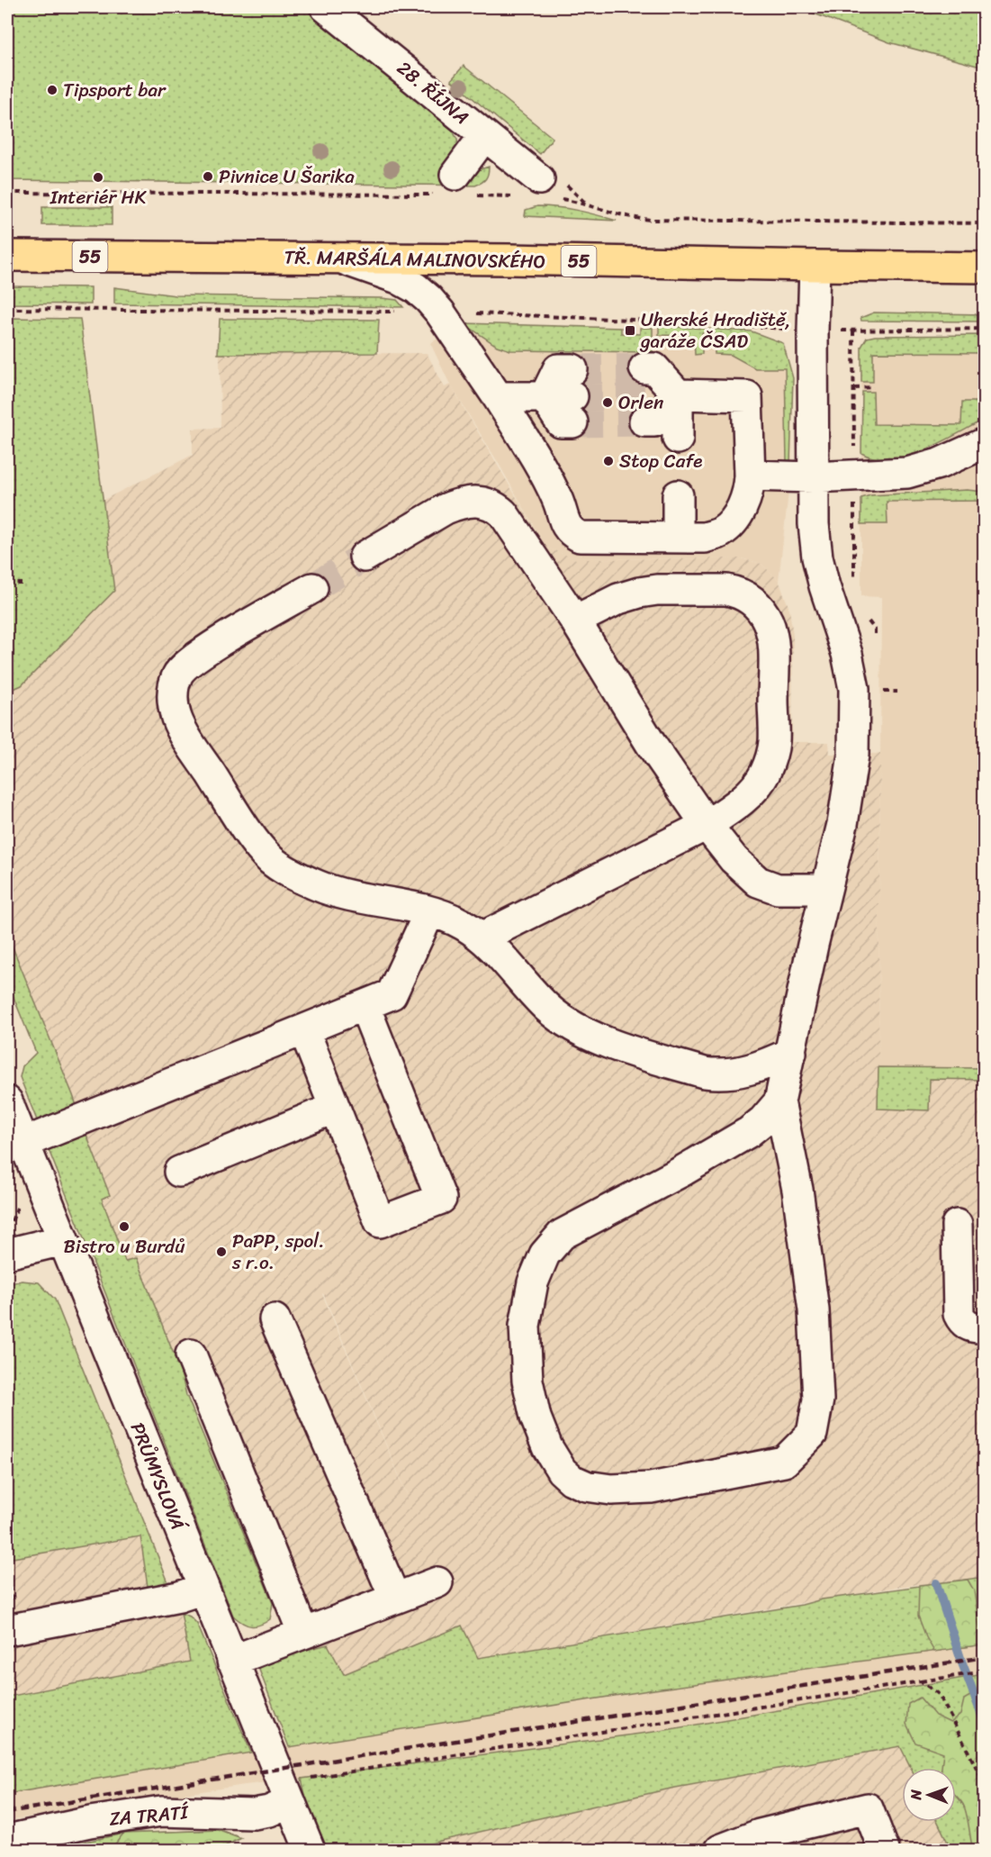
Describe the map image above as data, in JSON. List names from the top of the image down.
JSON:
{
  "streets": {
    "main road": ["55", "TŘ. MARŠÁLA MALINOVSKÉHO"],
    "street": ["28. ŘÍJNA", "PRŮMYSLOVÁ", "ZA TRATÍ"]
  },
  "crossings": [
    ["PRŮMYSLOVÁ", "ZA TRATÍ"]
  ],
  "places": {
    "other": [
      "Tipsport bar",
      "Pivnice U Šarika",
      "Interiér HK",
      "Orlen",
      "Stop Cafe",
      "Bistro u Burdů",
      "PaPP, spol. s r.o."
    ],
    "transit": ["Uherské Hradiště, garáže ČSAD"]
  },
  "north": "left"
}
